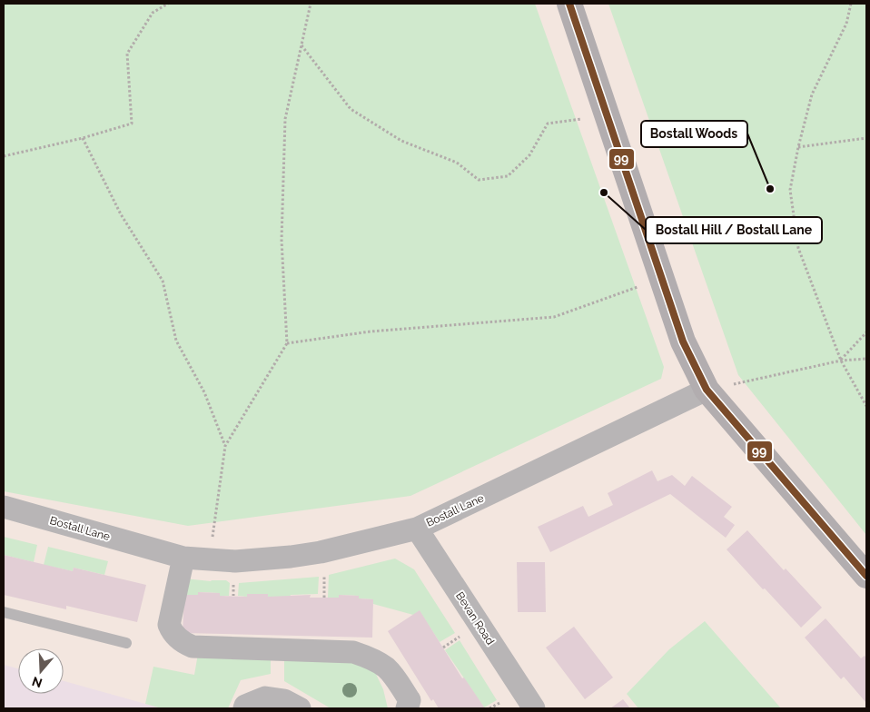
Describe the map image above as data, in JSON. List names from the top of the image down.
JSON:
{
  "streets": {
    "street": ["Bostall Lane", "Bevan Road"]
  },
  "crossings": [
    ["Bostall Lane", "Bevan Road"]
  ],
  "places": ["Bostall Woods", "Bostall Hill / Bostall Lane"],
  "lines": ["transit line 99"],
  "north": "bottom"
}
